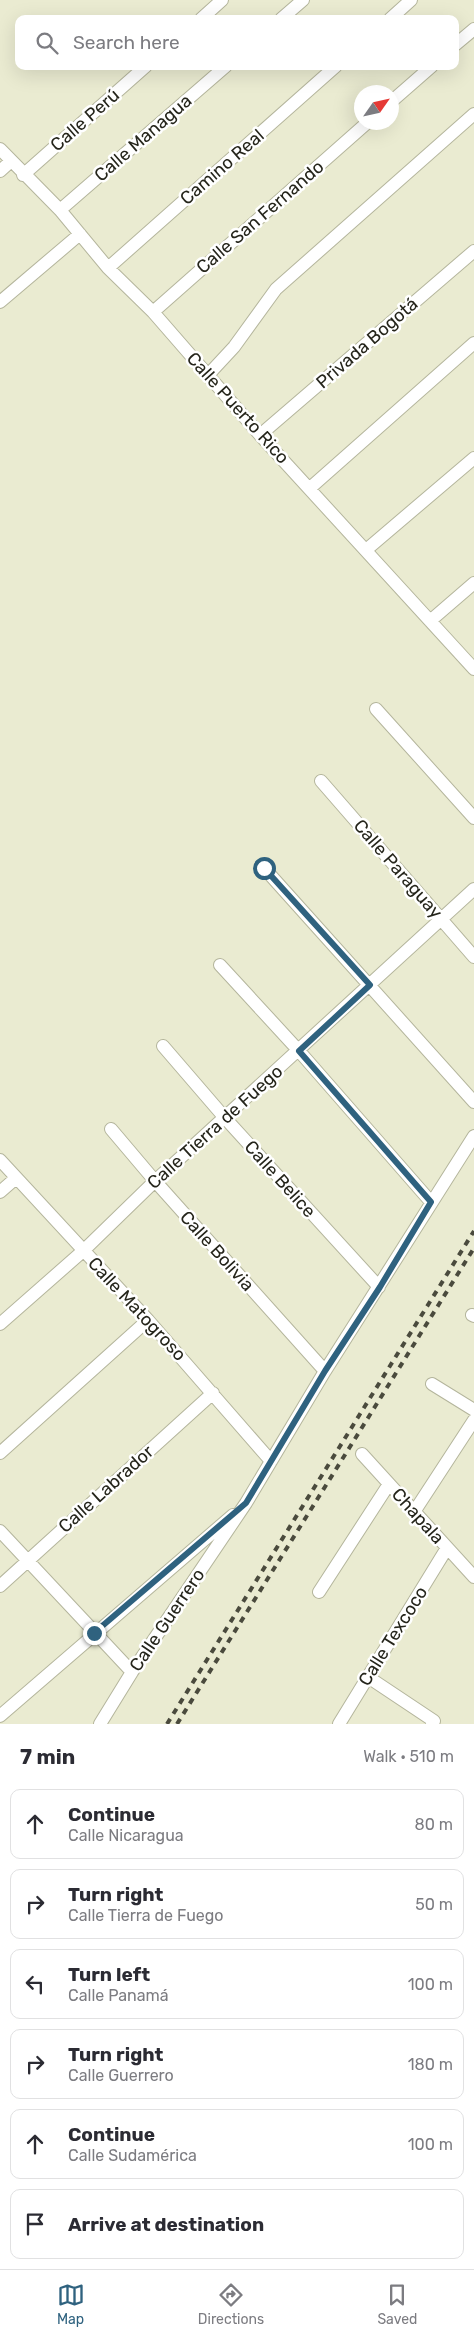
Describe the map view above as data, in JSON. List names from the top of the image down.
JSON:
{
  "streets": {
    "street": [
      "Calle Perú",
      "Calle Managua",
      "Camino Real",
      "Calle San Fernando",
      "Privada Bogotá",
      "Calle Puerto Rico",
      "Calle Paraguay",
      "Calle Tierra de Fuego",
      "Calle Belice",
      "Calle Bolivia",
      "Calle Matogroso",
      "Calle Labrador",
      "Chapala",
      "Calle Guerrero",
      "Calle Texcoco"
    ]
  },
  "crossings": [
    ["Calle Perú", "Calle Puerto Rico"],
    ["Calle Managua", "Calle Puerto Rico"],
    ["Camino Real", "Calle Puerto Rico"],
    ["Calle San Fernando", "Calle Puerto Rico"],
    ["Privada Bogotá", "Calle Puerto Rico"],
    ["Calle Paraguay", "Calle Tierra de Fuego"],
    ["Calle Tierra de Fuego", "Calle Belice"],
    ["Calle Tierra de Fuego", "Calle Bolivia"],
    ["Calle Tierra de Fuego", "Calle Matogroso"],
    ["Calle Belice", "Calle Guerrero"],
    ["Calle Bolivia", "Calle Guerrero"],
    ["Calle Matogroso", "Calle Labrador"],
    ["Calle Matogroso", "Calle Guerrero"],
    ["Chapala", "Calle Texcoco"]
  ],
  "north": "top right",
  "page": {
    "search": "Search here",
    "heading": ["7 min", "Walk · 510 m"],
    "list": [
      ["Continue", "Calle Nicaragua", "80 m"],
      ["Turn right", "Calle Tierra de Fuego", "50 m"],
      ["Turn left", "Calle Panamá", "100 m"],
      ["Turn right", "Calle Guerrero", "180 m"],
      ["Continue", "Calle Sudamérica", "100 m"],
      "Arrive at destination"
    ],
    "nav": ["Map", "Directions", "Saved"]
  }
}
